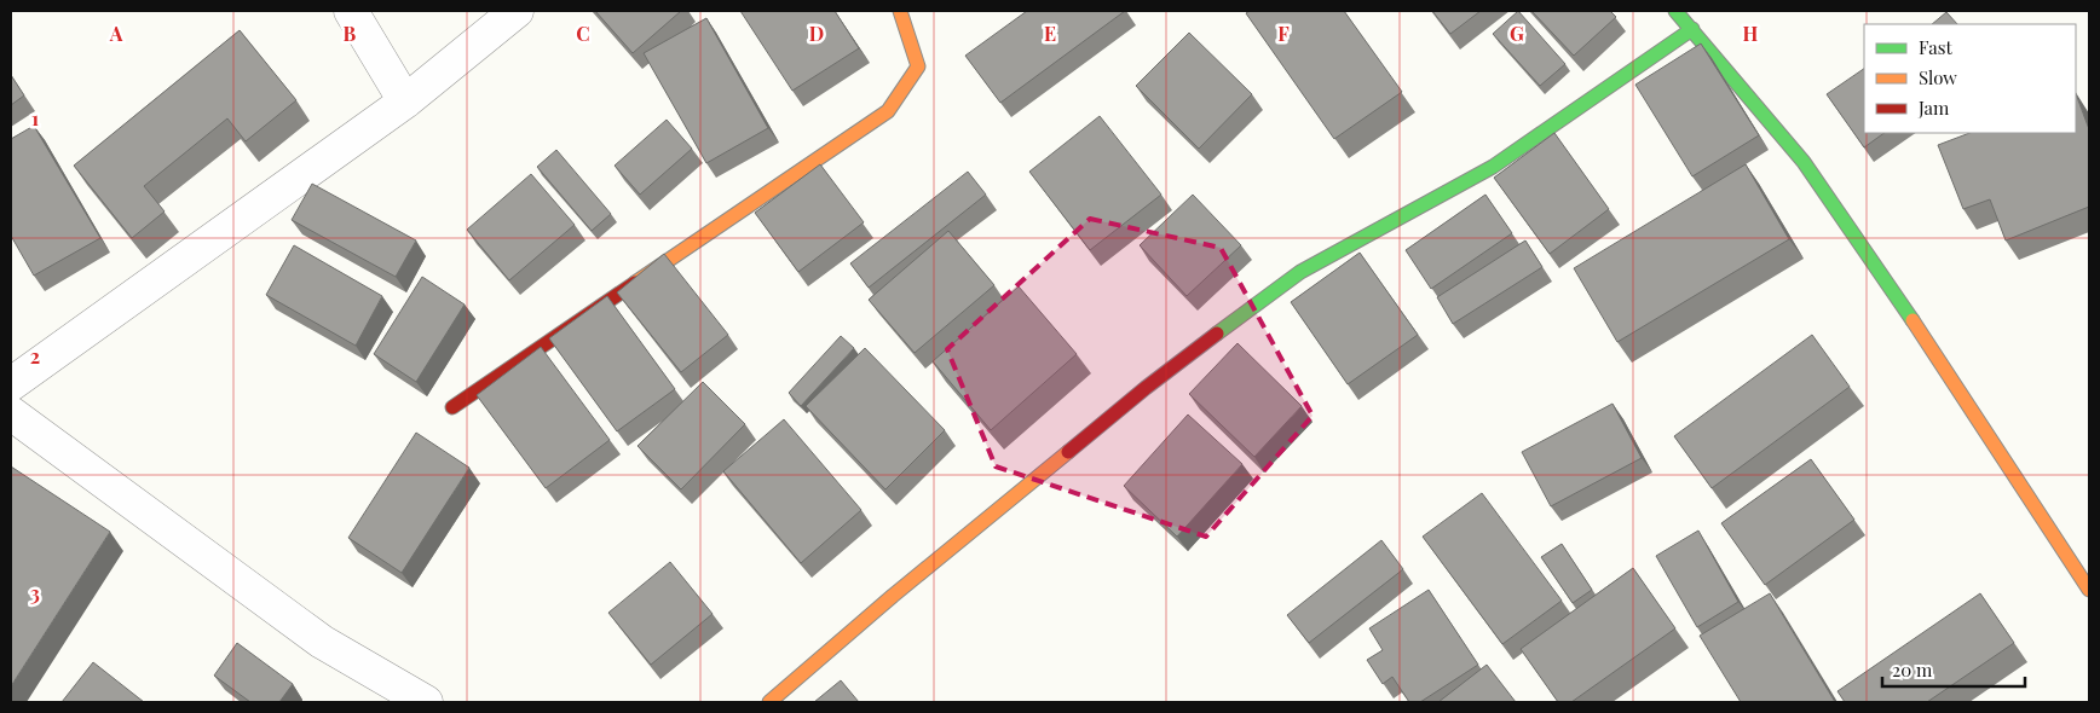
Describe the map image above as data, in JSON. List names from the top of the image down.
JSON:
{
  "legend": ["Fast", "Slow", "Jam"],
  "scale_bar": "20 m",
  "grid": {
    "columns": [
      "A",
      "B",
      "C",
      "D",
      "E",
      "F",
      "G",
      "H"
    ],
    "rows": ["1", "2", "3"]
  }
}
